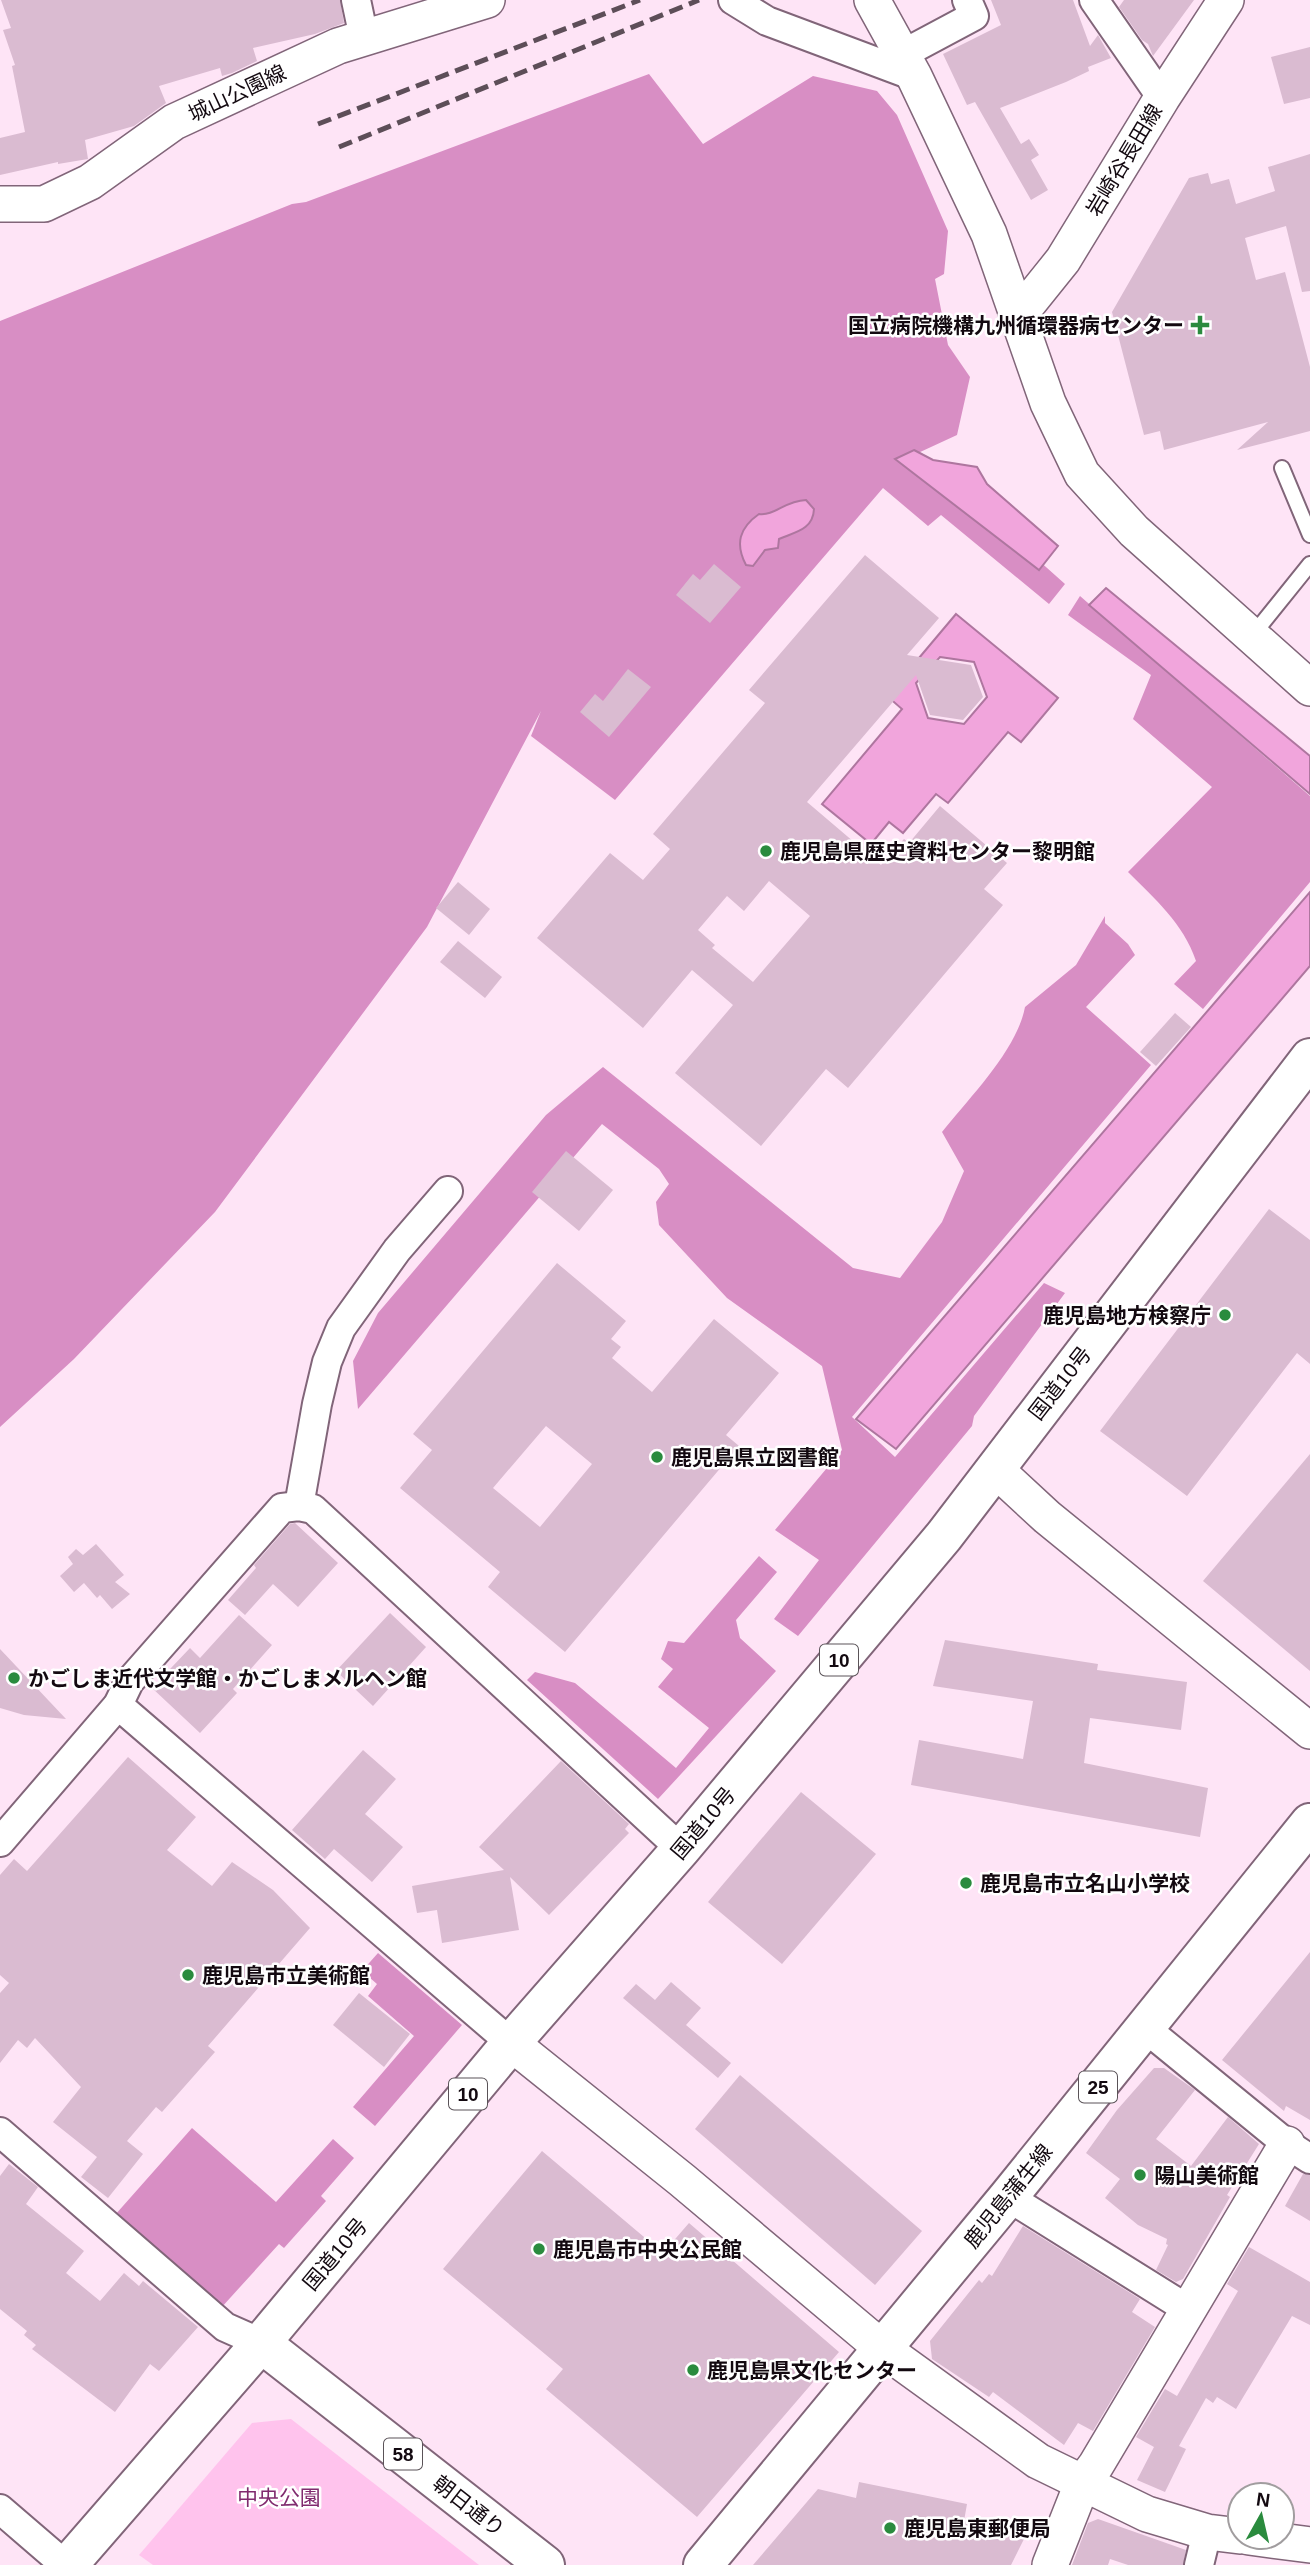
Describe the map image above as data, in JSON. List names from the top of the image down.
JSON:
{
  "streets": {
    "main road": [
      "国道10号",
      "10",
      "25",
      "鹿児島蒲生線",
      "58",
      "朝日通り"
    ],
    "street": ["城山公園線", "岩崎谷長田線"]
  },
  "crossings": [
    ["国道10号", "朝日通り"]
  ],
  "parks": ["中央公園"],
  "places": {
    "health": ["国立病院機構九州循環器病センター"],
    "other": [
      "鹿児島県歴史資料センター黎明館",
      "鹿児島地方検察庁",
      "鹿児島県立図書館",
      "かごしま近代文学館・かごしまメルヘン館",
      "鹿児島市立名山小学校",
      "鹿児島市立美術館",
      "陽山美術館",
      "鹿児島市中央公民館",
      "鹿児島県文化センター",
      "鹿児島東郵便局"
    ]
  },
  "north": "top"
}
